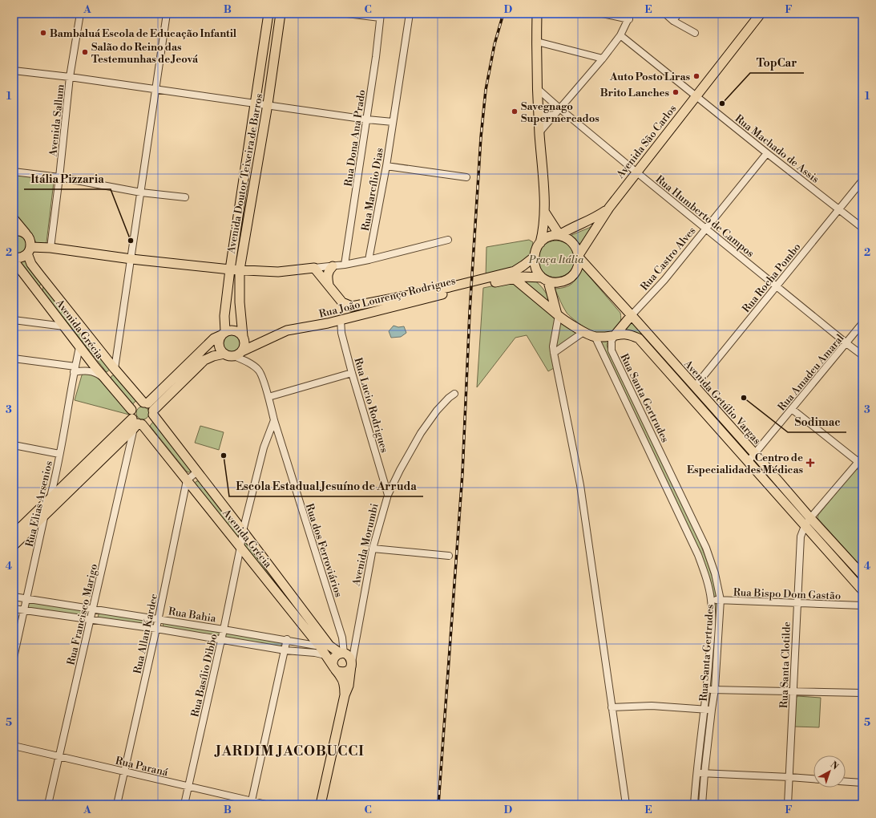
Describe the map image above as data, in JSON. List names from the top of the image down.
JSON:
{
  "streets": {
    "main road": [
      "Avenida São Carlos",
      "Avenida Doutor Teixeira de Barros",
      "Rua João Lourenço Rodrigues",
      "Avenida Grécia",
      "Avenida Getúlio Vargas",
      "Avenida Morumbi"
    ],
    "street": [
      "Avenida Sallum",
      "Rua Dona Ana Prado",
      "Rua Machado de Assis",
      "Rua Marcílio Dias",
      "Rua Humberto de Campos",
      "Rua Castro Alves",
      "Rua Rocha Pombo",
      "Rua Amadeu Amaral",
      "Rua Santa Gertrudes",
      "Rua Lucio Rodrigues",
      "Rua Elias Arsenios",
      "Rua dos Ferroviários",
      "Rua Bispo Dom Gastão",
      "Rua Francisco Marigo",
      "Rua Bahia",
      "Rua Allan Kardec",
      "Rua Santa Clotilde",
      "Rua Basílio Dibbo",
      "Rua Paraná"
    ]
  },
  "crossings": [
    ["Avenida São Carlos", "Rua Machado de Assis"],
    ["Avenida São Carlos", "Rua Humberto de Campos"],
    ["Avenida São Carlos", "Rua João Lourenço Rodrigues"],
    ["Avenida São Carlos", "Avenida Getúlio Vargas"],
    ["Rua Machado de Assis", "Rua Castro Alves"],
    ["Rua Machado de Assis", "Rua Rocha Pombo"],
    ["Avenida Doutor Teixeira de Barros", "Rua João Lourenço Rodrigues"],
    ["Avenida Doutor Teixeira de Barros", "Rua dos Ferroviários"],
    ["Rua Humberto de Campos", "Rua Castro Alves"],
    ["Rua Humberto de Campos", "Rua Rocha Pombo"],
    ["Rua Humberto de Campos", "Rua Amadeu Amaral"],
    ["Rua Castro Alves", "Avenida Getúlio Vargas"],
    ["Rua Rocha Pombo", "Avenida Getúlio Vargas"],
    ["Rua João Lourenço Rodrigues", "Avenida Getúlio Vargas"],
    ["Rua João Lourenço Rodrigues", "Rua Lucio Rodrigues"],
    ["Rua João Lourenço Rodrigues", "Rua dos Ferroviários"],
    ["Avenida Grécia", "Rua Elias Arsenios"],
    ["Avenida Grécia", "Avenida Morumbi"],
    ["Avenida Grécia", "Rua dos Ferroviários"],
    ["Avenida Grécia", "Rua Francisco Marigo"],
    ["Avenida Grécia", "Rua Bahia"],
    ["Avenida Grécia", "Rua Allan Kardec"],
    ["Avenida Grécia", "Rua Basílio Dibbo"],
    ["Rua Amadeu Amaral", "Avenida Getúlio Vargas"],
    ["Rua Santa Gertrudes", "Avenida Getúlio Vargas"],
    ["Rua Santa Gertrudes", "Rua Bispo Dom Gastão"],
    ["Avenida Getúlio Vargas", "Rua Santa Clotilde"],
    ["Rua Lucio Rodrigues", "Avenida Morumbi"],
    ["Rua Elias Arsenios", "Rua Bahia"],
    ["Avenida Morumbi", "Rua dos Ferroviários"],
    ["Rua dos Ferroviários", "Rua Basílio Dibbo"],
    ["Rua Bispo Dom Gastão", "Rua Santa Clotilde"],
    ["Rua Francisco Marigo", "Rua Bahia"],
    ["Rua Francisco Marigo", "Rua Paraná"],
    ["Rua Bahia", "Rua Allan Kardec"],
    ["Rua Bahia", "Rua Basílio Dibbo"],
    ["Rua Allan Kardec", "Rua Paraná"],
    ["Rua Basílio Dibbo", "Rua Paraná"]
  ],
  "districts": ["JARDIM JACOBUCCI"],
  "parks": ["Praça Itália"],
  "places": {
    "other": [
      "Bambaluá Escola de Educação Infantil",
      "Salão do Reino das Testemunhas de Jeová",
      "Auto Posto Liras",
      "Brito Lanches",
      "TopCar",
      "Savegnago Supermercados",
      "Itália Pizzaria",
      "Sodimac",
      "Escola Estadual Jesuíno de Arruda"
    ],
    "health": ["Centro de Especialidades Médicas"]
  },
  "north": "top right",
  "grid": {
    "columns": [
      "A",
      "B",
      "C",
      "D",
      "E",
      "F"
    ],
    "rows": [
      "1",
      "2",
      "3",
      "4",
      "5"
    ]
  }
}
